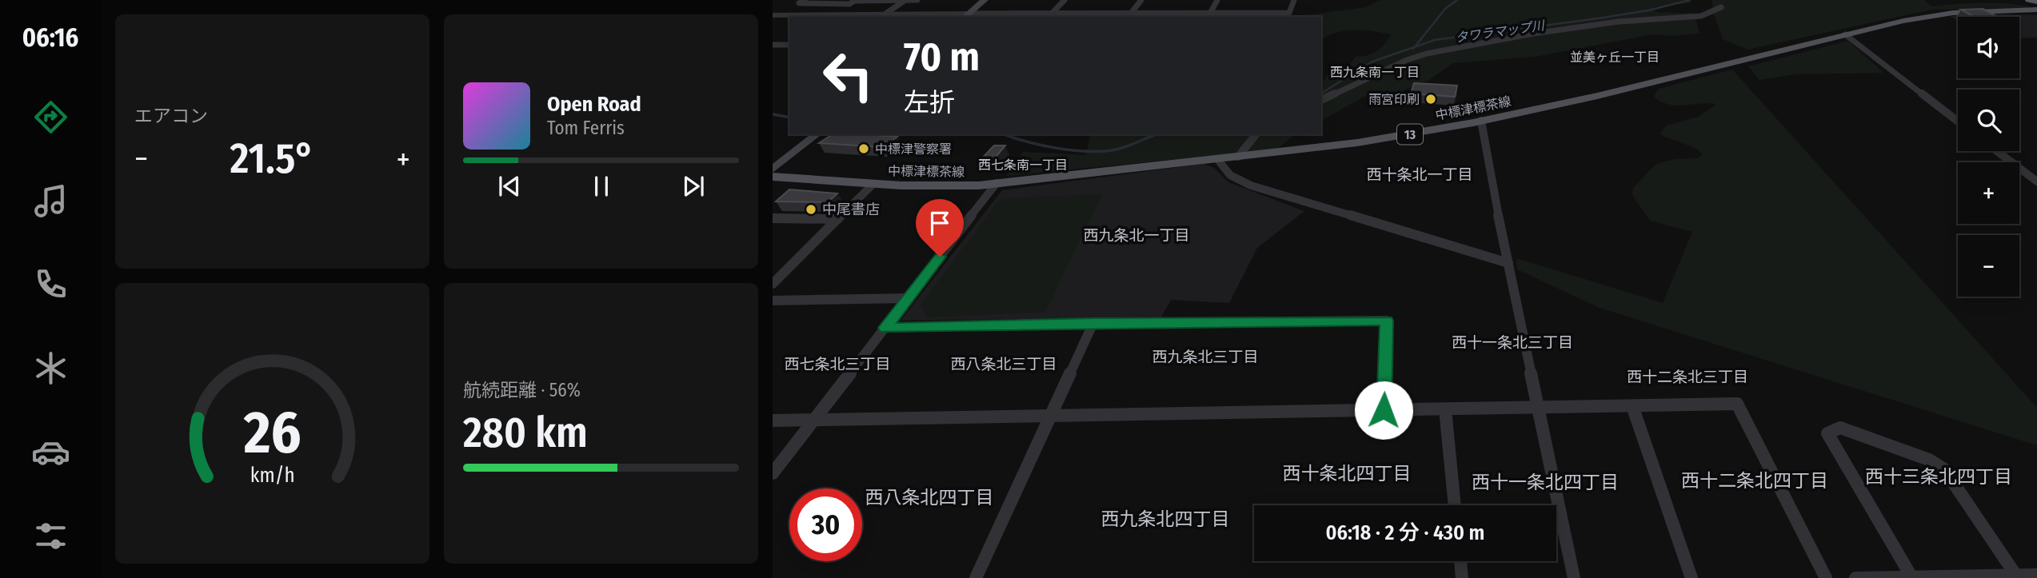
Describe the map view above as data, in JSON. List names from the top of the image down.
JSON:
{
  "streets": {
    "main road": ["中標津標茶線", "13"]
  },
  "districts": [
    "並美ヶ丘一丁目",
    "西九条南一丁目",
    "西七条南一丁目",
    "西十条北一丁目",
    "西九条北一丁目",
    "西十一条北三丁目",
    "西九条北三丁目",
    "西七条北三丁目",
    "西八条北三丁目",
    "西十二条北三丁目",
    "西十条北四丁目",
    "西十三条北四丁目",
    "西十二条北四丁目",
    "西十一条北四丁目",
    "西八条北四丁目",
    "西九条北四丁目"
  ],
  "water": ["タワラマップ川"],
  "places": ["雨宮印刷", "中標津警察署", "中尾書店"],
  "page": {
    "tabs": "06:16",
    "tile": [
      "エアコン",
      ["航続距離 · 56%", "280 km"]
    ],
    "map_buttons": ["+", "−"],
    "turn": ["70 m", "左折"],
    "song": ["Open Road", "Tom Ferris"],
    "heat": ["−", "21.5°", "+"],
    "limit": "30",
    "trip": "06:18 · 2 分 · 430 m",
    "gauge": ["26", "km/h"]
  }
}
